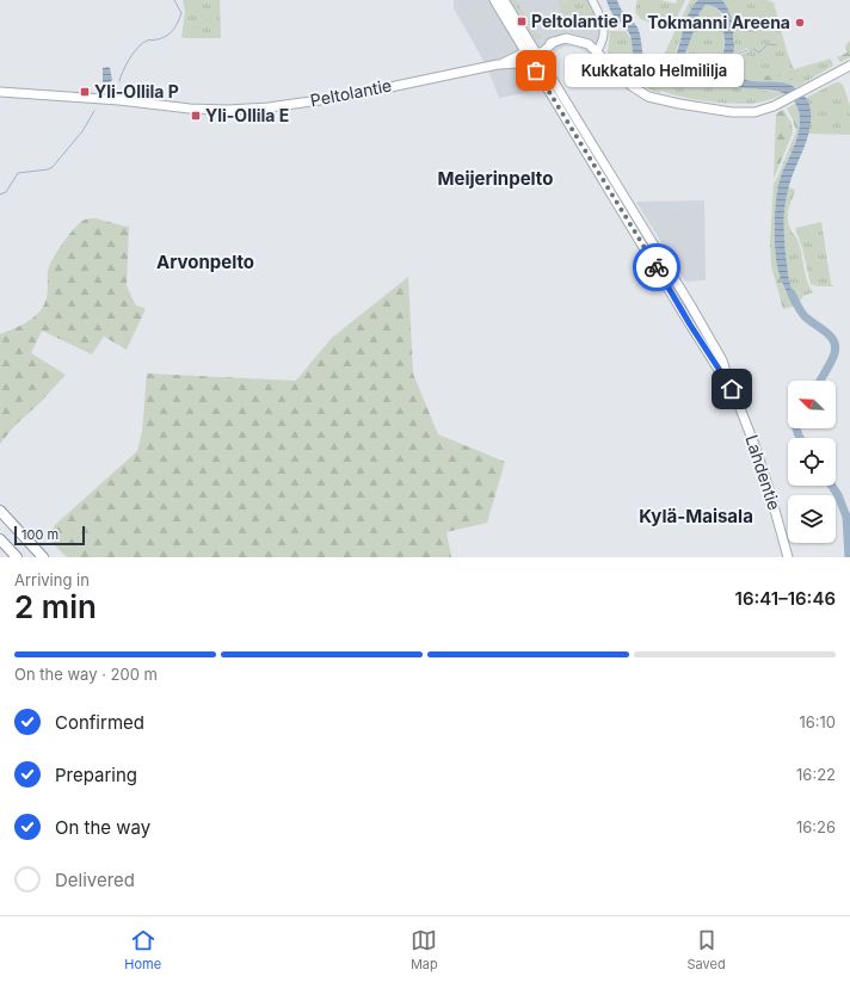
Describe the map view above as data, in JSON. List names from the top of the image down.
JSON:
{
  "streets": {
    "main road": ["Peltolantie", "Lahdentie"]
  },
  "crossings": [
    ["Peltolantie", "Lahdentie"]
  ],
  "districts": ["Meijerinpelto", "Arvonpelto", "Kylä-Maisala"],
  "places": {
    "transit": ["Peltolantie P", "Yli-Ollila P", "Yli-Ollila E"],
    "other": ["Tokmanni Areena", "Kukkatalo Helmililja"]
  },
  "scale_bar": "100 m",
  "north": "top left",
  "page": {
    "bubble": "Kukkatalo Helmililja",
    "scale": "100 m",
    "heading": ["2 min", "Arriving in", "16:41–16:46"],
    "bar": "On the way · 200 m",
    "list": [
      ["Confirmed", "16:10"],
      ["Preparing", "16:22"],
      ["On the way", "16:26"],
      "Delivered"
    ],
    "tabs": ["Home", "Map", "Saved"]
  }
}
